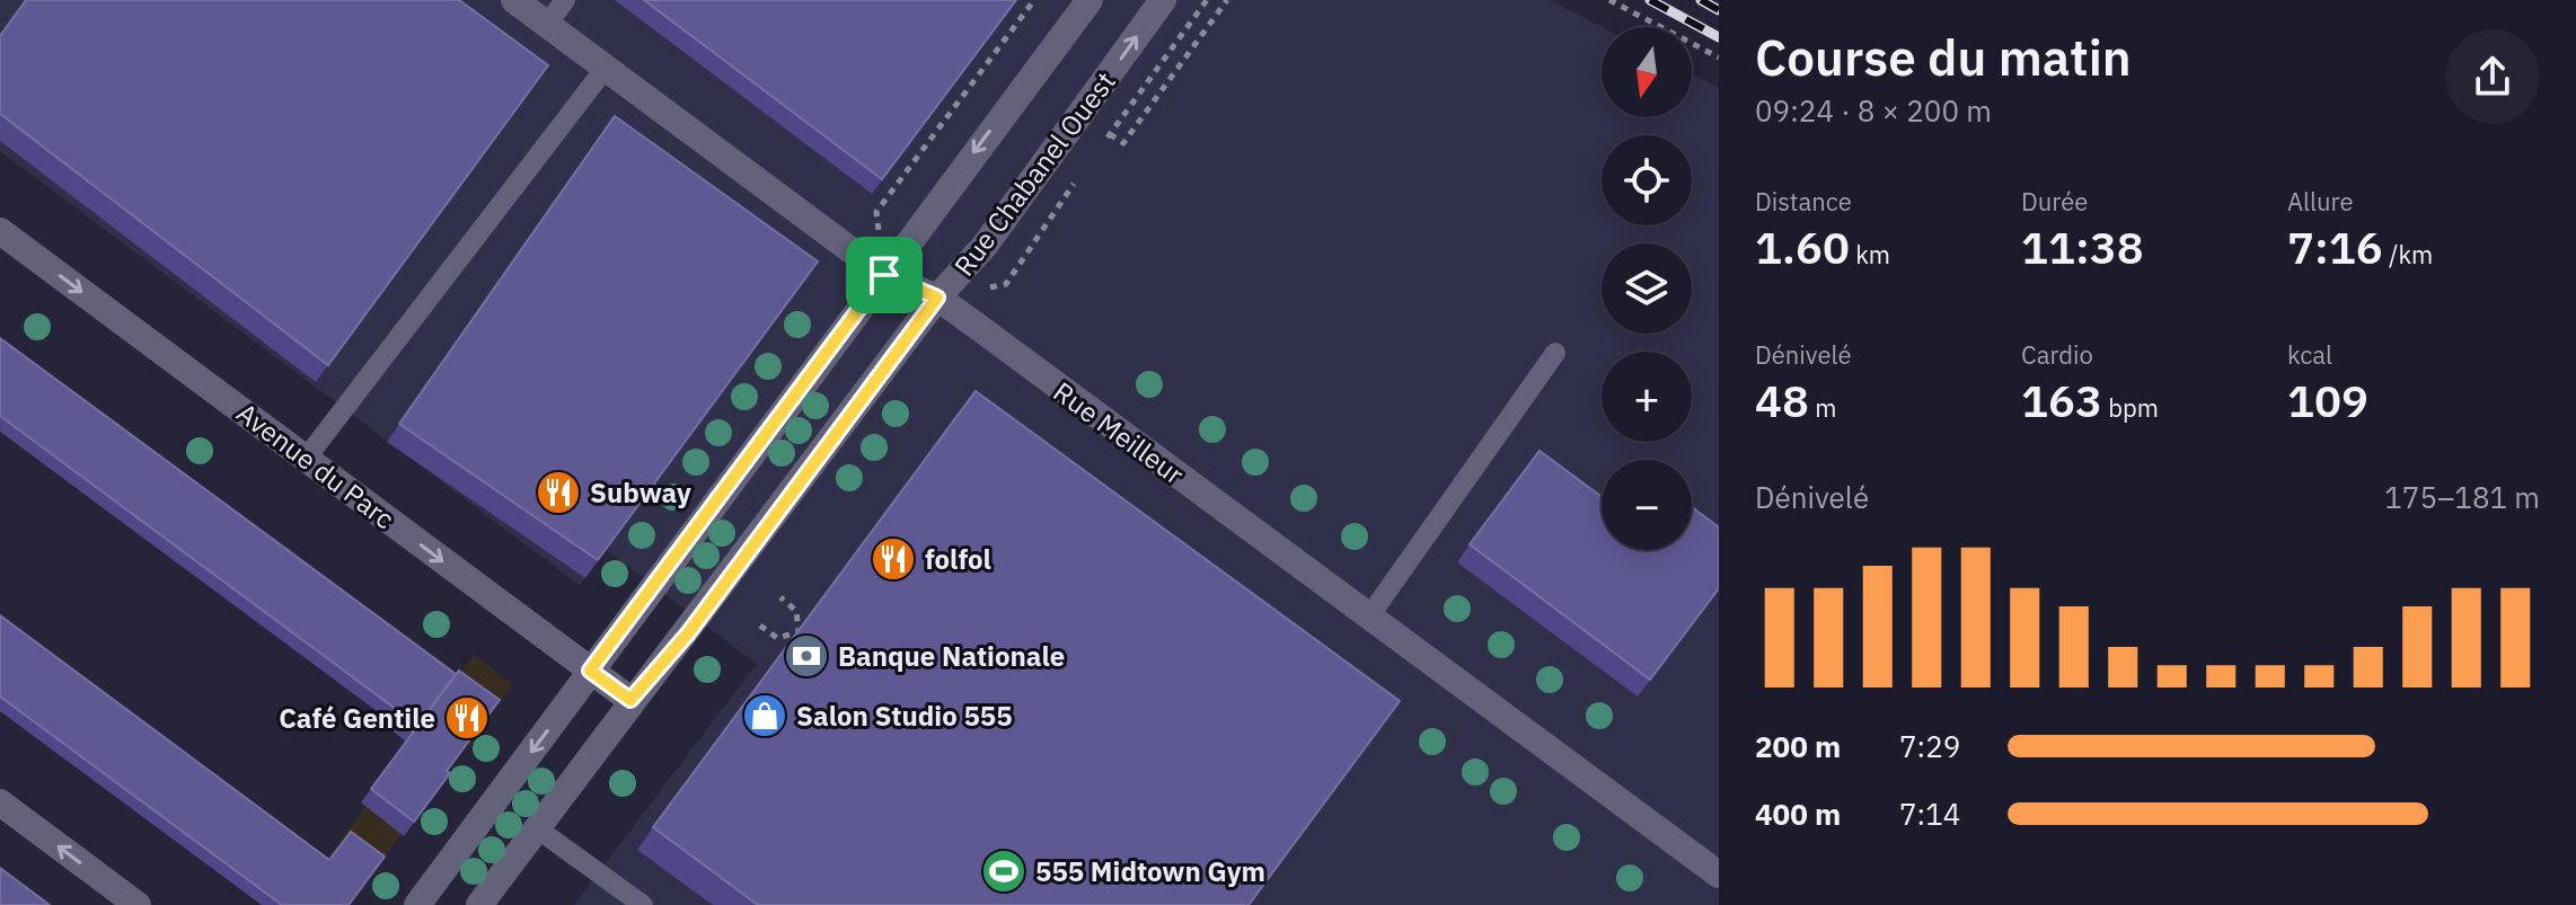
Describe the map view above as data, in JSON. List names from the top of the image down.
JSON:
{
  "streets": {
    "street": ["Rue Chabanel Ouest", "Rue Meilleur", "Avenue du Parc"]
  },
  "crossings": [
    ["Rue Chabanel Ouest", "Rue Meilleur"],
    ["Rue Chabanel Ouest", "Avenue du Parc"]
  ],
  "one_way": ["Avenue du Parc"],
  "places": {
    "restaurant": ["Subway", "folfol", "Café Gentile"],
    "bank": ["Banque Nationale"],
    "shop": ["Salon Studio 555"],
    "sports": ["555 Midtown Gym"]
  },
  "north": "bottom",
  "page": {
    "heading": ["Course du matin", "09:24 · 8 × 200 m"],
    "map_buttons": ["+", "−"],
    "stats": [
      ["Distance", "1.60 km"],
      ["Durée", "11:38"],
      ["Allure", "7:16 /km"],
      ["Dénivelé", "48 m"],
      ["Cardio", "163 bpm"],
      ["kcal", "109"]
    ],
    "chart": ["Dénivelé", "175–181 m"],
    "list": [
      {
        "name": "200 m",
        "note": "7:29"
      },
      {
        "name": "400 m",
        "note": "7:14"
      }
    ]
  }
}
